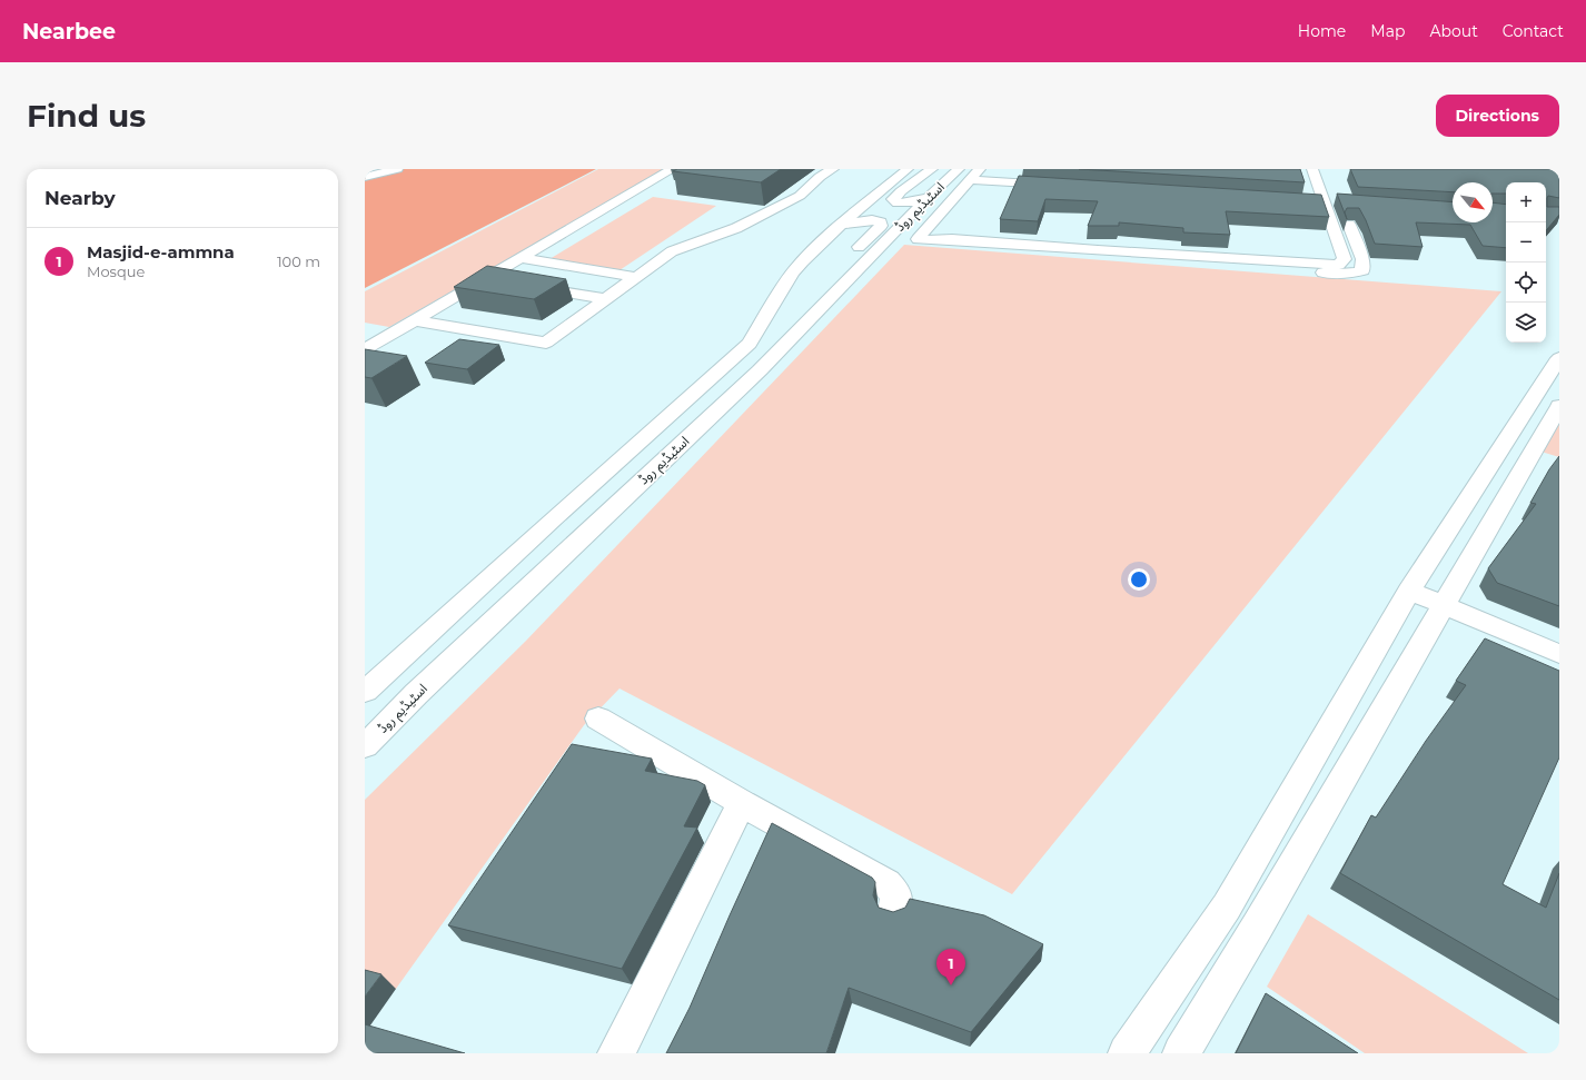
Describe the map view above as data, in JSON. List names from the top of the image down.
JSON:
{
  "streets": {
    "street": ["اسٹیڈیم روڈ"]
  },
  "north": "bottom right",
  "page": {
    "header": "Nearbee",
    "nav": [
      "Home",
      "Map",
      "About",
      "Contact"
    ],
    "buttons": "Directions",
    "title": "Find us",
    "heading": "Nearby",
    "map_buttons": ["+", "−"],
    "list": [
      {
        "mark": "1",
        "name": "Masjid-e-ammna",
        "note": "Mosque",
        "value": "100 m"
      }
    ],
    "pins": "1"
  }
}
